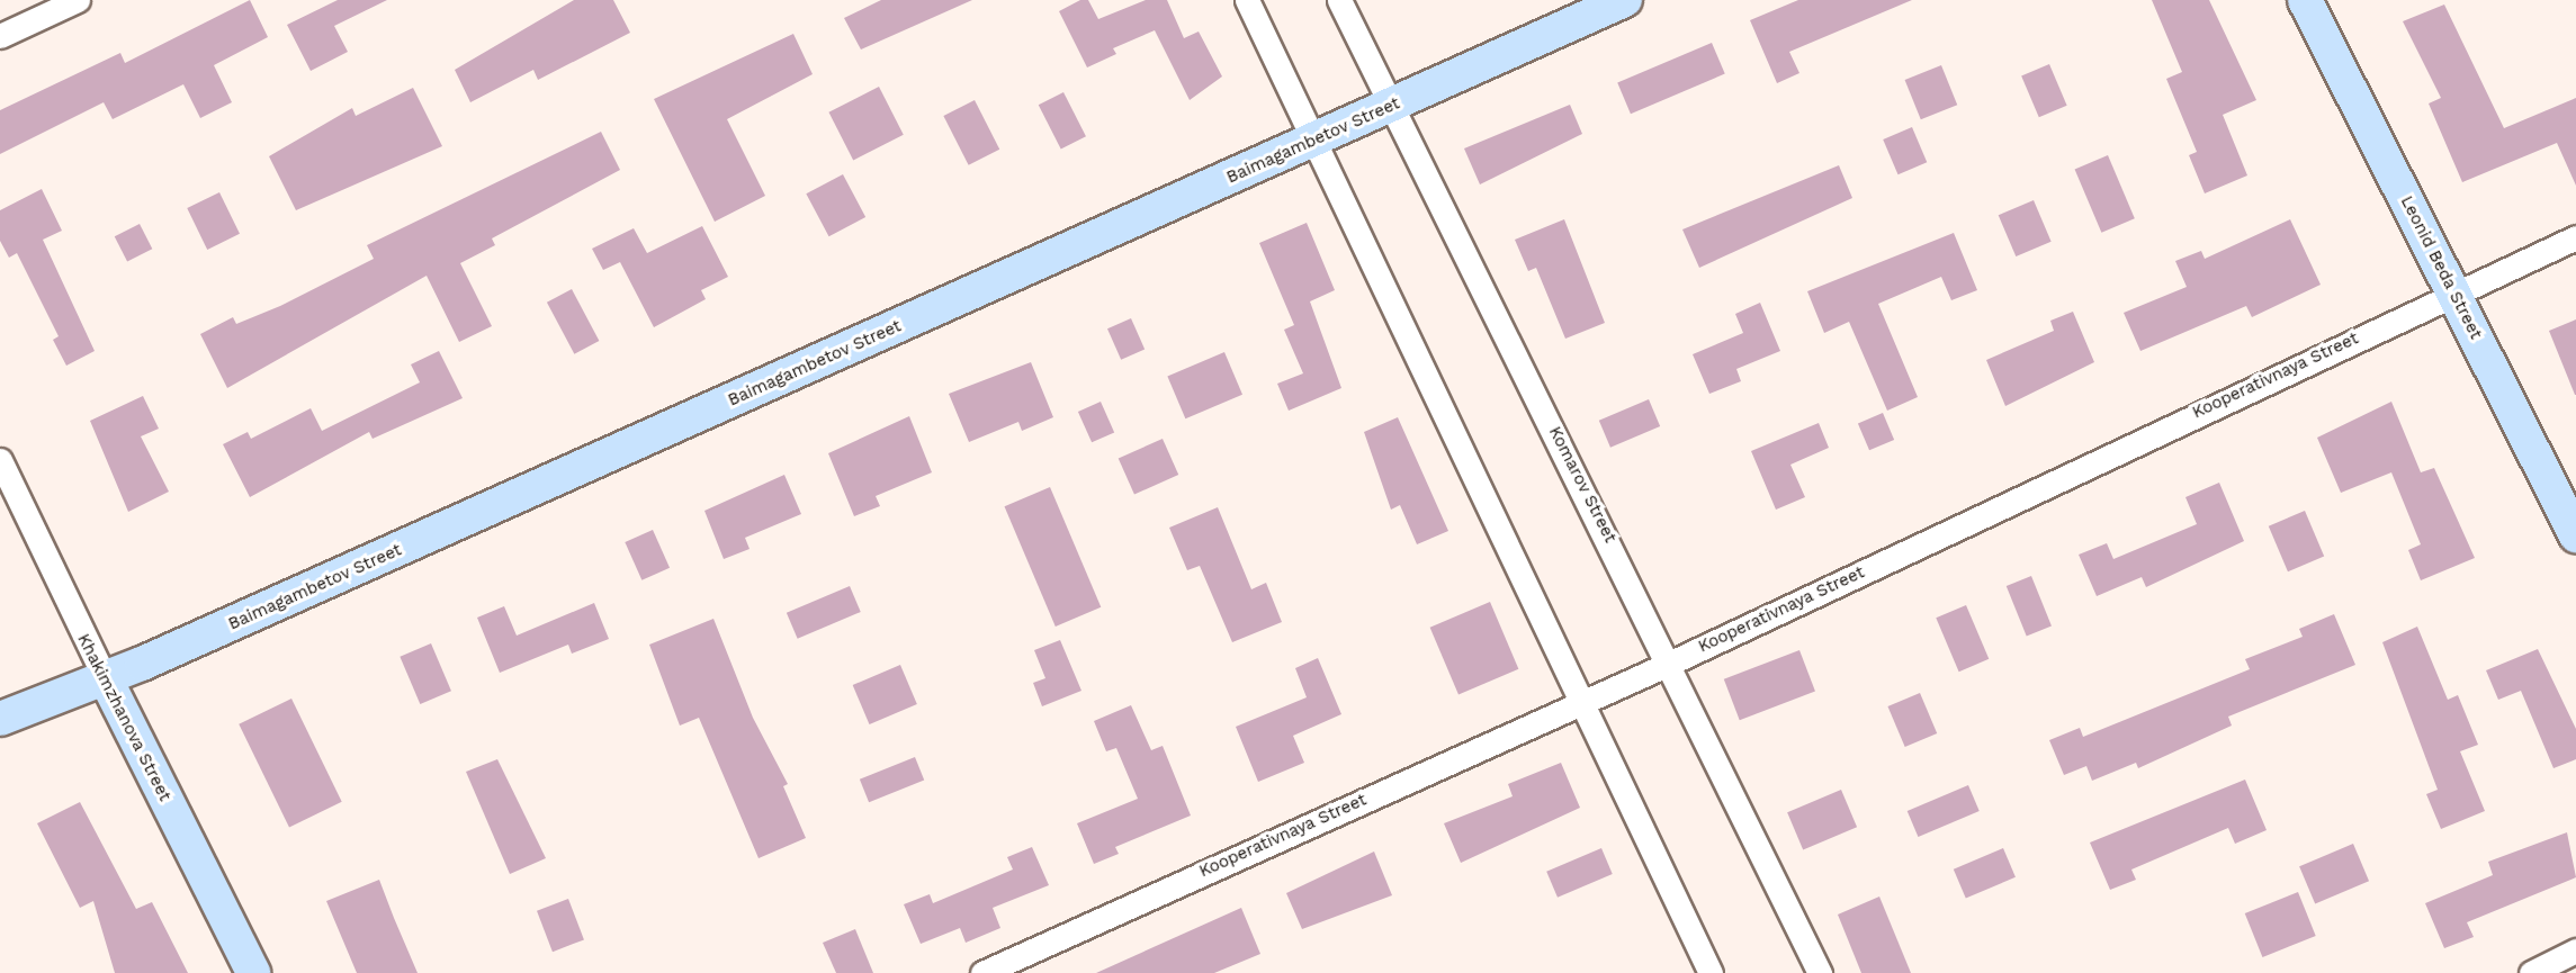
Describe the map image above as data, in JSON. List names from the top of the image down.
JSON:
{
  "streets": {
    "main road": ["Baimagambetov Street", "Leonid Beda Street", "Khakimzhanova Street"],
    "street": ["Kooperativnaya Street", "Komarov Street"]
  },
  "crossings": [
    ["Baimagambetov Street", "Komarov Street"],
    ["Baimagambetov Street", "Khakimzhanova Street"],
    ["Leonid Beda Street", "Kooperativnaya Street"],
    ["Kooperativnaya Street", "Komarov Street"]
  ]
}
